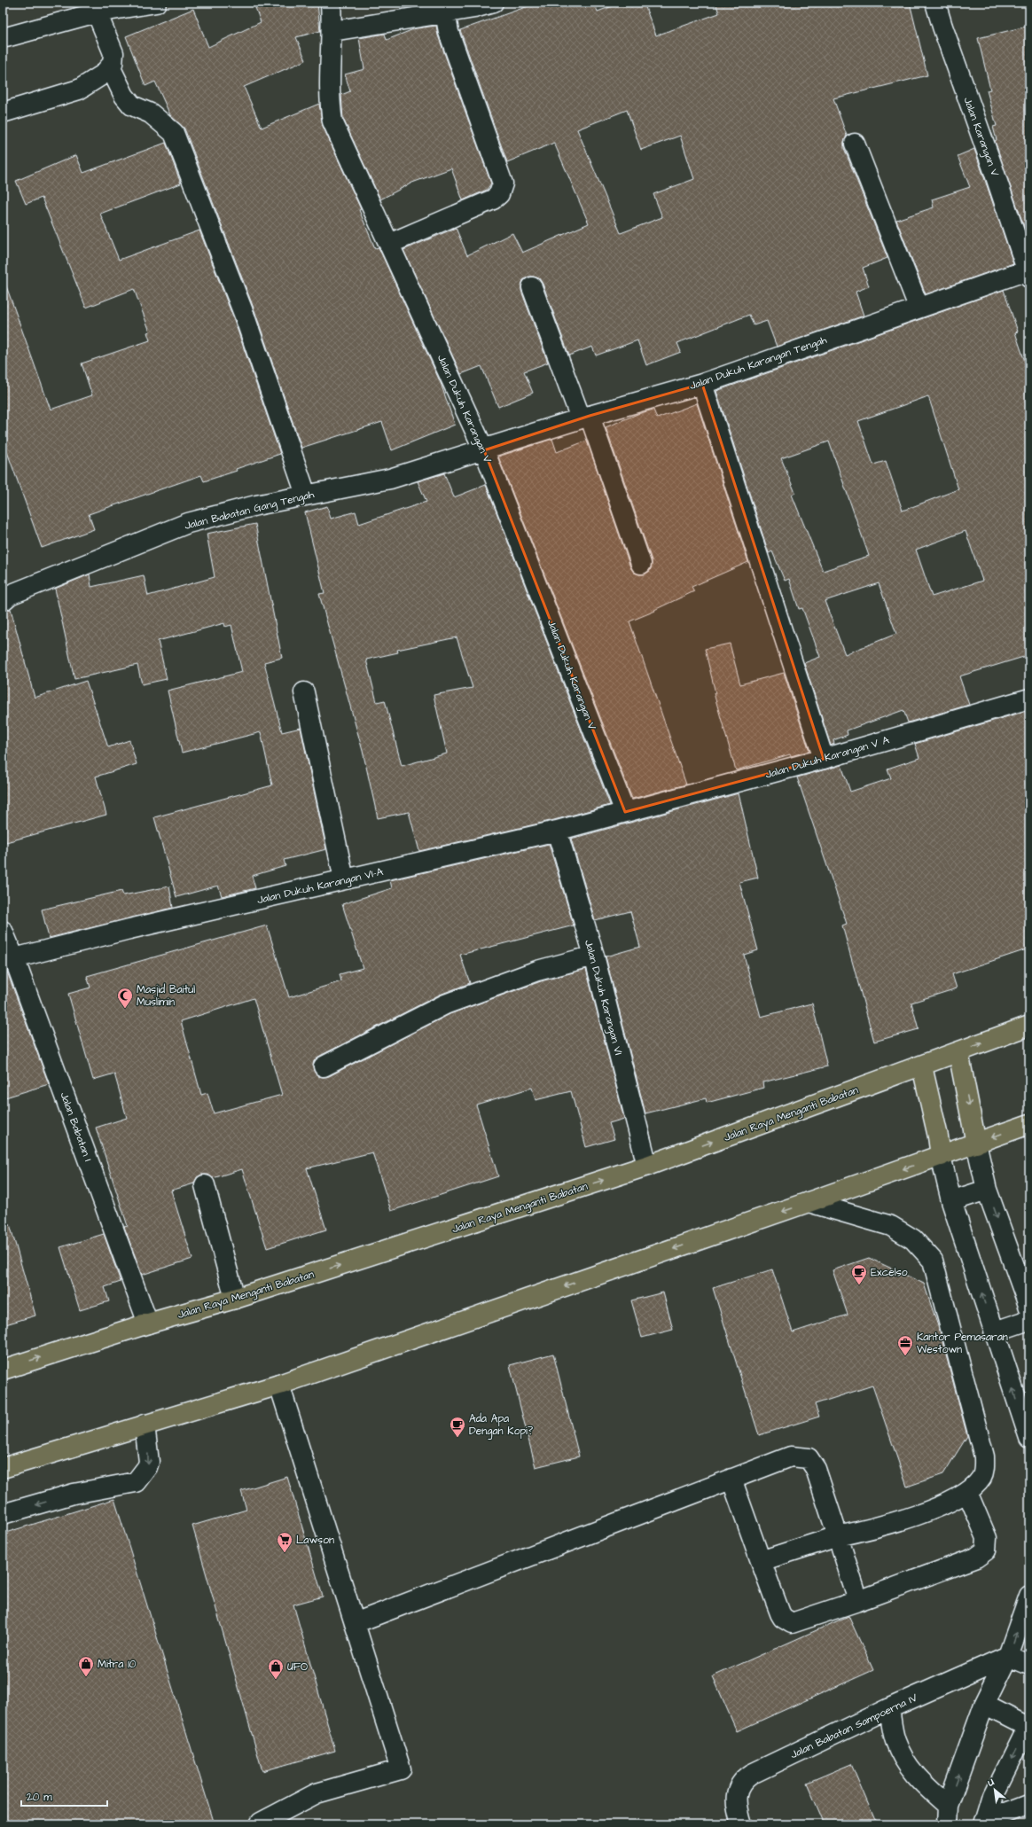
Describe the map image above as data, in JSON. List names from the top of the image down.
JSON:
{
  "streets": {
    "main road": ["Jalan Raya Menganti Babatan"],
    "street": [
      "Jalan Karangan V",
      "Jalan Dukuh Karangan Tengah",
      "Jalan Dukuh Karangan V",
      "Jalan Babatan Gang Tengah",
      "Jalan Dukuh Karangan V A",
      "Jalan Dukuh Karangan VI-A",
      "Jalan Dukuh Karangan VI",
      "Jalan Babatan I",
      "Jalan Babatan Sampoerna IV"
    ]
  },
  "crossings": [
    ["Jalan Karangan V", "Jalan Dukuh Karangan Tengah"],
    ["Jalan Dukuh Karangan Tengah", "Jalan Dukuh Karangan V"],
    ["Jalan Dukuh Karangan Tengah", "Jalan Babatan Gang Tengah"],
    ["Jalan Dukuh Karangan V", "Jalan Babatan Gang Tengah"],
    ["Jalan Dukuh Karangan V", "Jalan Dukuh Karangan V A"],
    ["Jalan Dukuh Karangan V", "Jalan Dukuh Karangan VI-A"],
    ["Jalan Dukuh Karangan V A", "Jalan Dukuh Karangan VI-A"],
    ["Jalan Dukuh Karangan VI-A", "Jalan Dukuh Karangan VI"],
    ["Jalan Dukuh Karangan VI-A", "Jalan Babatan I"],
    ["Jalan Dukuh Karangan VI", "Jalan Raya Menganti Babatan"],
    ["Jalan Raya Menganti Babatan", "Jalan Babatan I"]
  ],
  "places": {
    "mosque": ["Masjid Baitul Muslimin"],
    "cafe": ["Excelso", "Ada Apa Dengan Kopi?"],
    "office": ["Kantor Pemasaran Westown"],
    "supermarket": ["Lawson"],
    "shop": ["Mitra 10", "UFO"]
  },
  "scale_bar": "20 m",
  "north": "top left"
}
